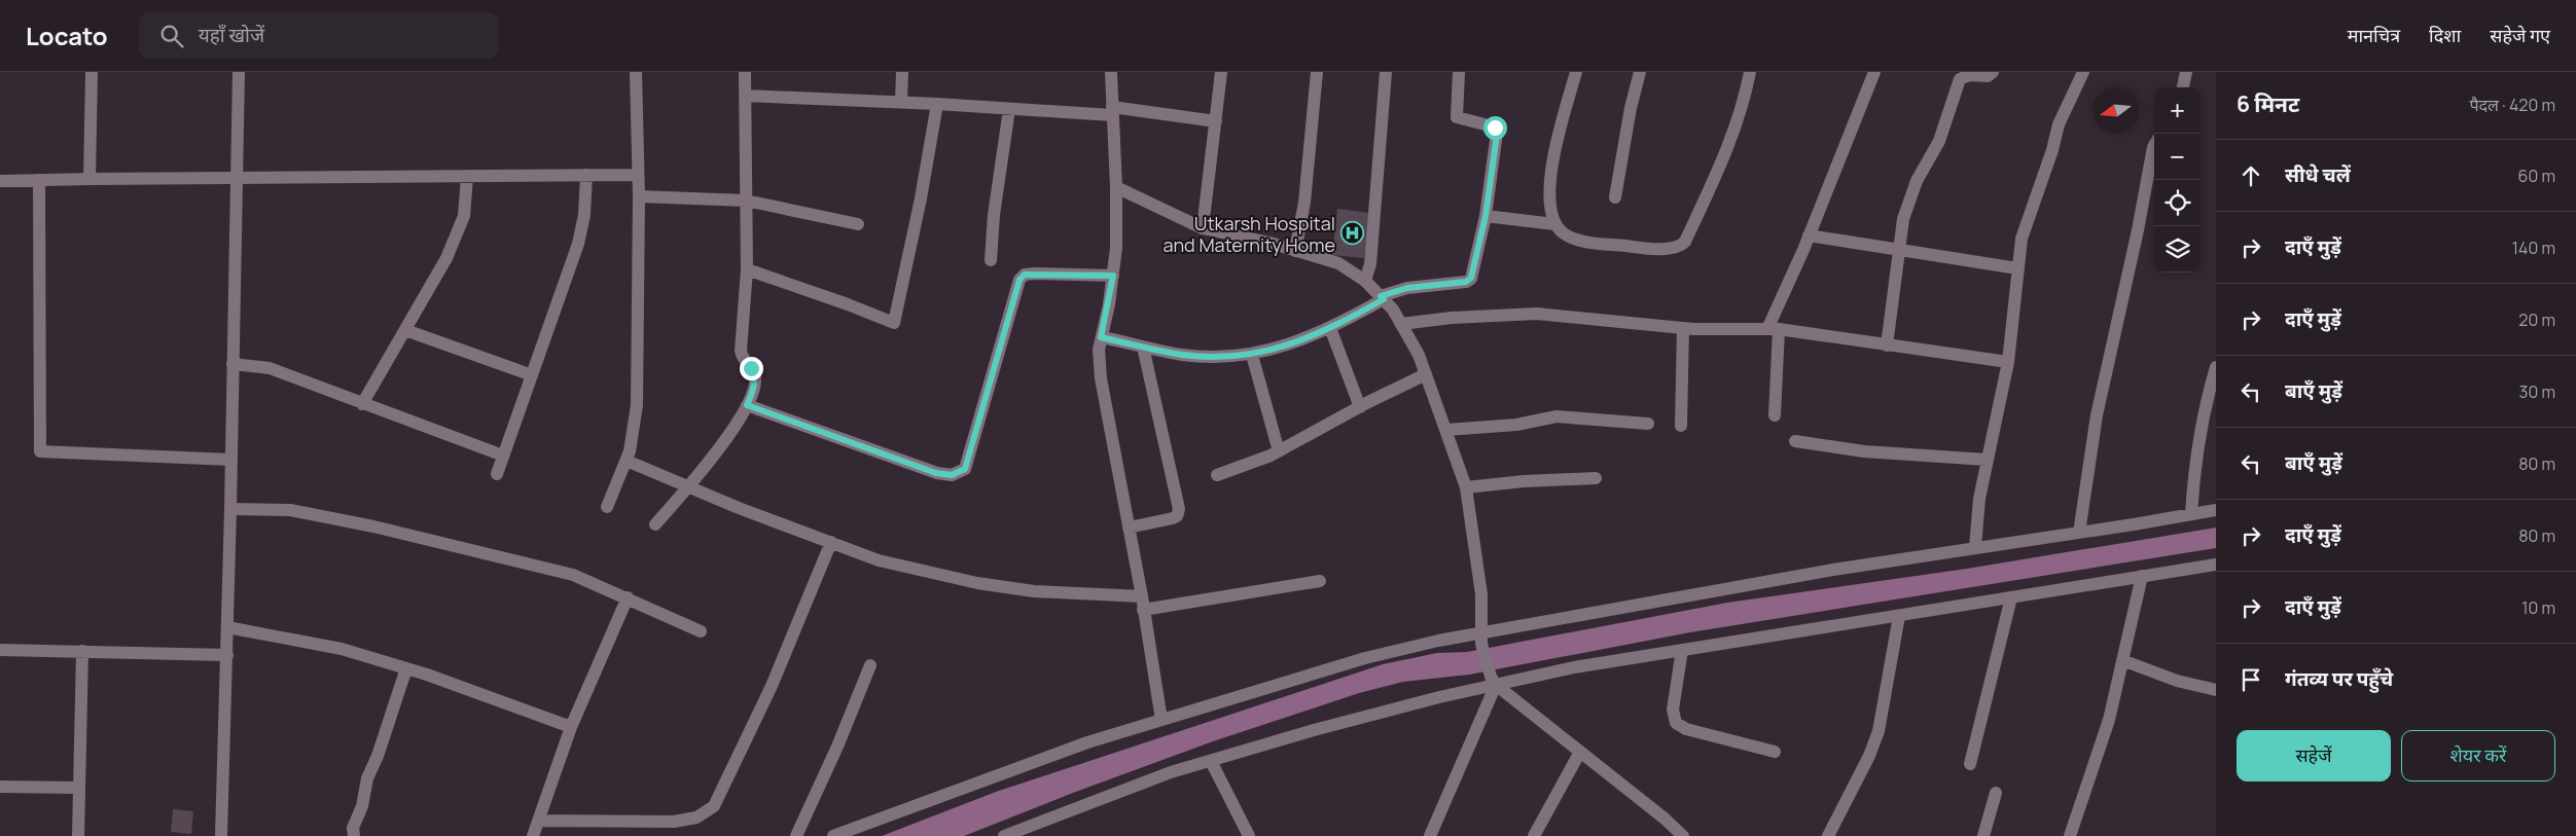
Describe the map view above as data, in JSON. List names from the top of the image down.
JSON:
{
  "places": {
    "hospital": ["Utkarsh Hospital and Maternity Home"]
  },
  "north": "left",
  "page": {
    "header": "Locato",
    "search": "यहाँ खोजें",
    "nav": ["मानचित्र", "दिशा", "सहेजे गए"],
    "heading": ["6 मिनट", "पैदल · 420 m"],
    "map_buttons": ["+", "−"],
    "list": [
      ["सीधे चलें", "60 m"],
      ["दाएँ मुड़ें", "140 m"],
      ["दाएँ मुड़ें", "20 m"],
      ["बाएँ मुड़ें", "30 m"],
      ["बाएँ मुड़ें", "80 m"],
      ["दाएँ मुड़ें", "80 m"],
      ["दाएँ मुड़ें", "10 m"],
      "गंतव्य पर पहुँचे"
    ],
    "buttons": ["सहेजें", "शेयर करें"]
  }
}
